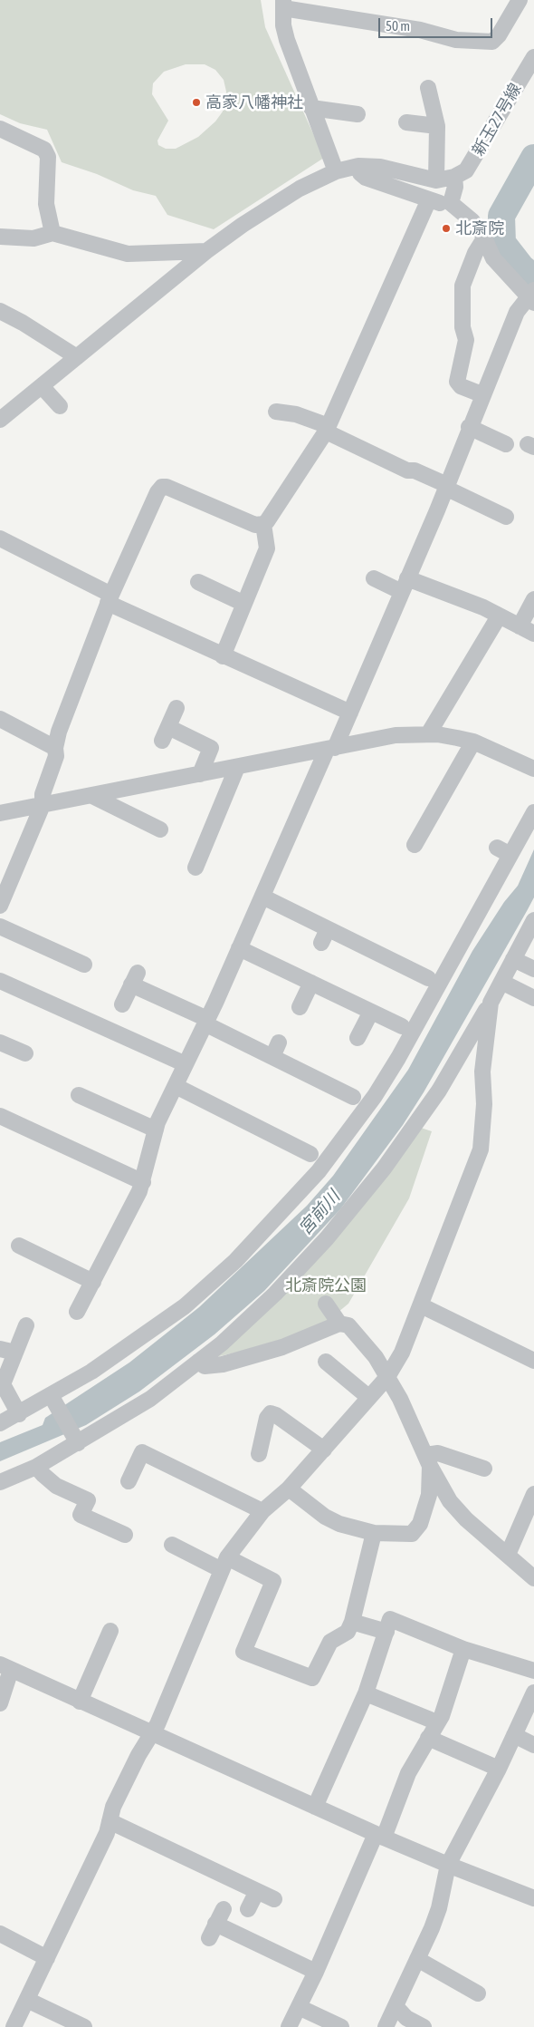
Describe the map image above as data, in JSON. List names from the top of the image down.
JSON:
{
  "streets": {
    "street": ["新玉27号線"]
  },
  "water": ["宮前川"],
  "parks": ["北斎院公園"],
  "places": ["高家八幡神社", "北斎院"],
  "scale_bar": "50 m"
}
